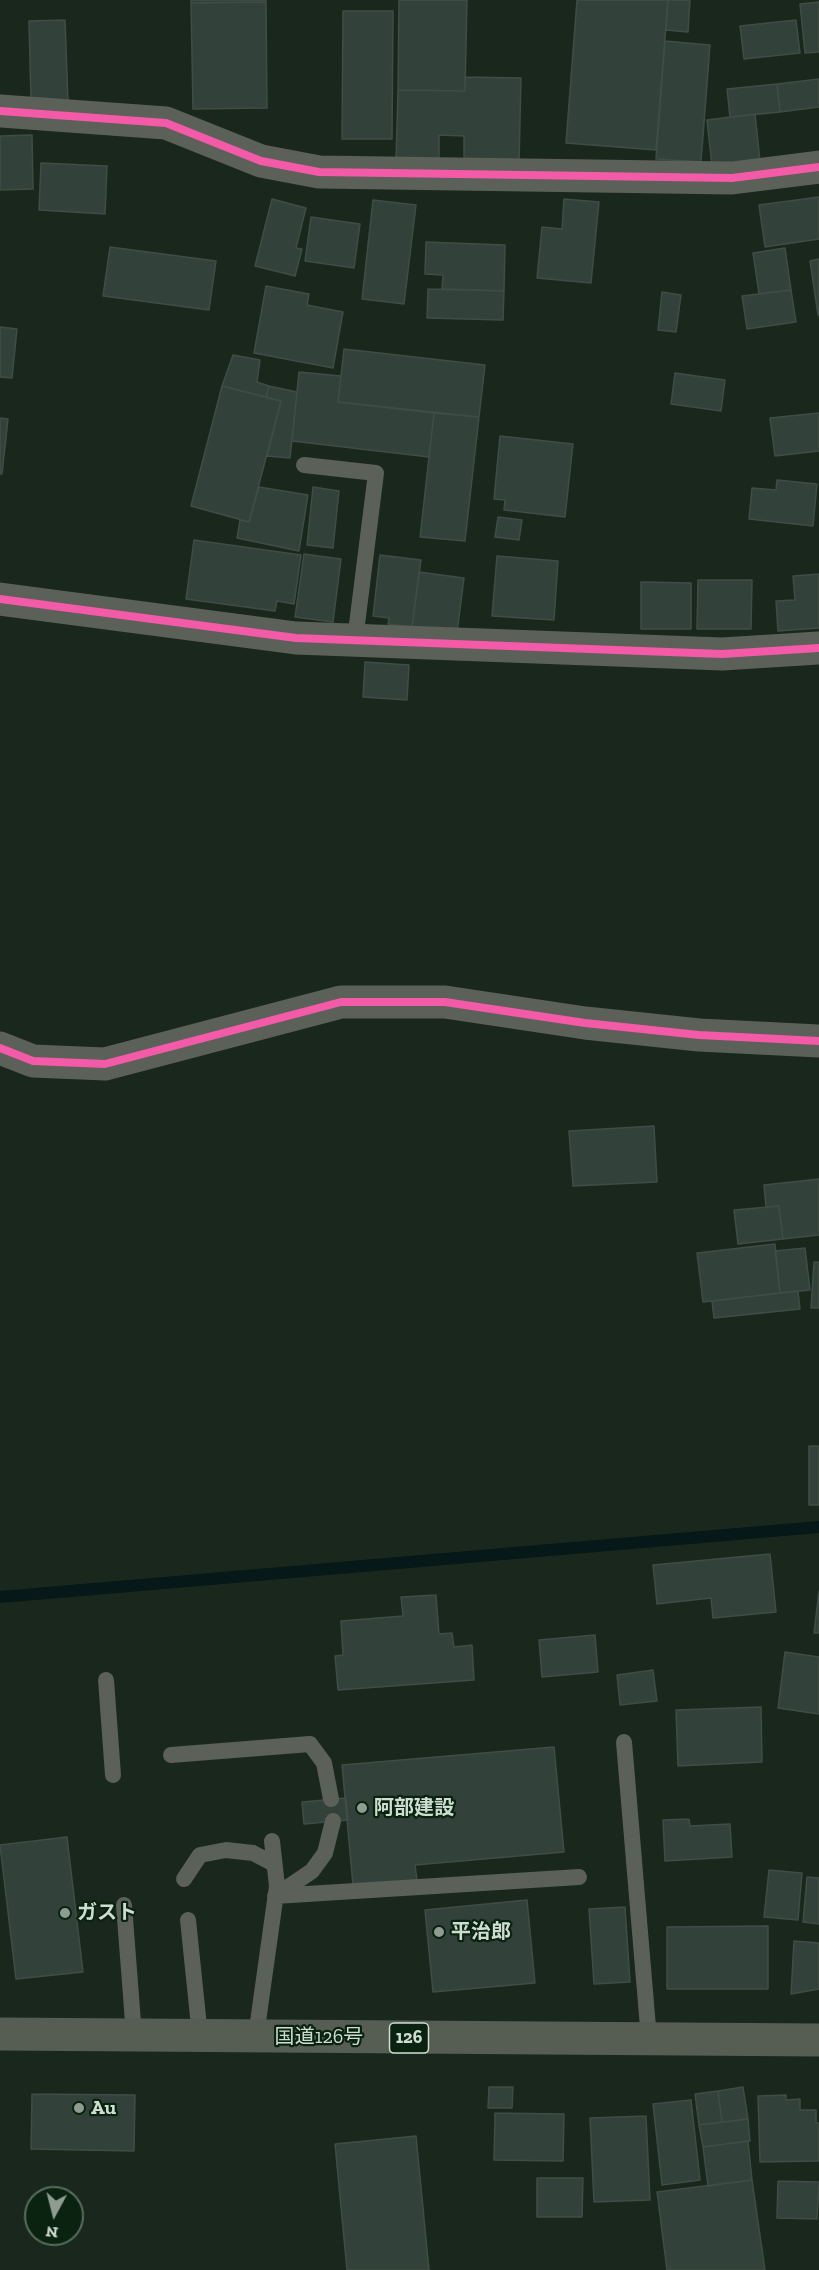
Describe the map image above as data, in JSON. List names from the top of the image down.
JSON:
{
  "streets": {
    "highway": ["国道126号", "126"]
  },
  "places": [
    "阿部建設",
    "ガスト",
    "平治郎",
    "Au"
  ],
  "north": "bottom"
}
